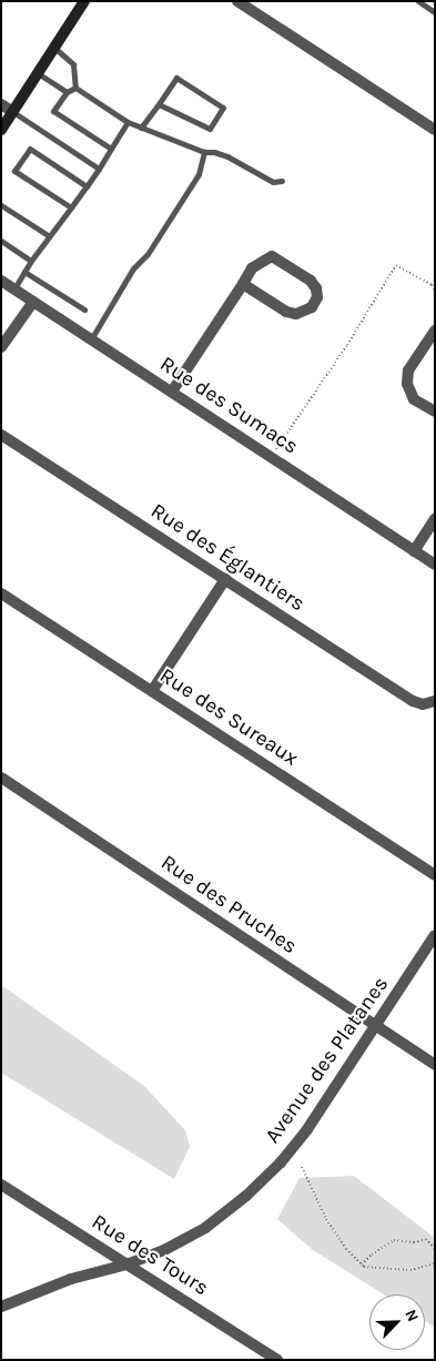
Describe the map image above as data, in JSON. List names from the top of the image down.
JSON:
{
  "streets": {
    "street": [
      "Rue des Sumacs",
      "Rue des Églantiers",
      "Rue des Sureaux",
      "Rue des Pruches",
      "Avenue des Platanes",
      "Rue des Tours"
    ]
  },
  "crossings": [
    ["Rue des Pruches", "Avenue des Platanes"],
    ["Avenue des Platanes", "Rue des Tours"]
  ],
  "north": "top right"
}
